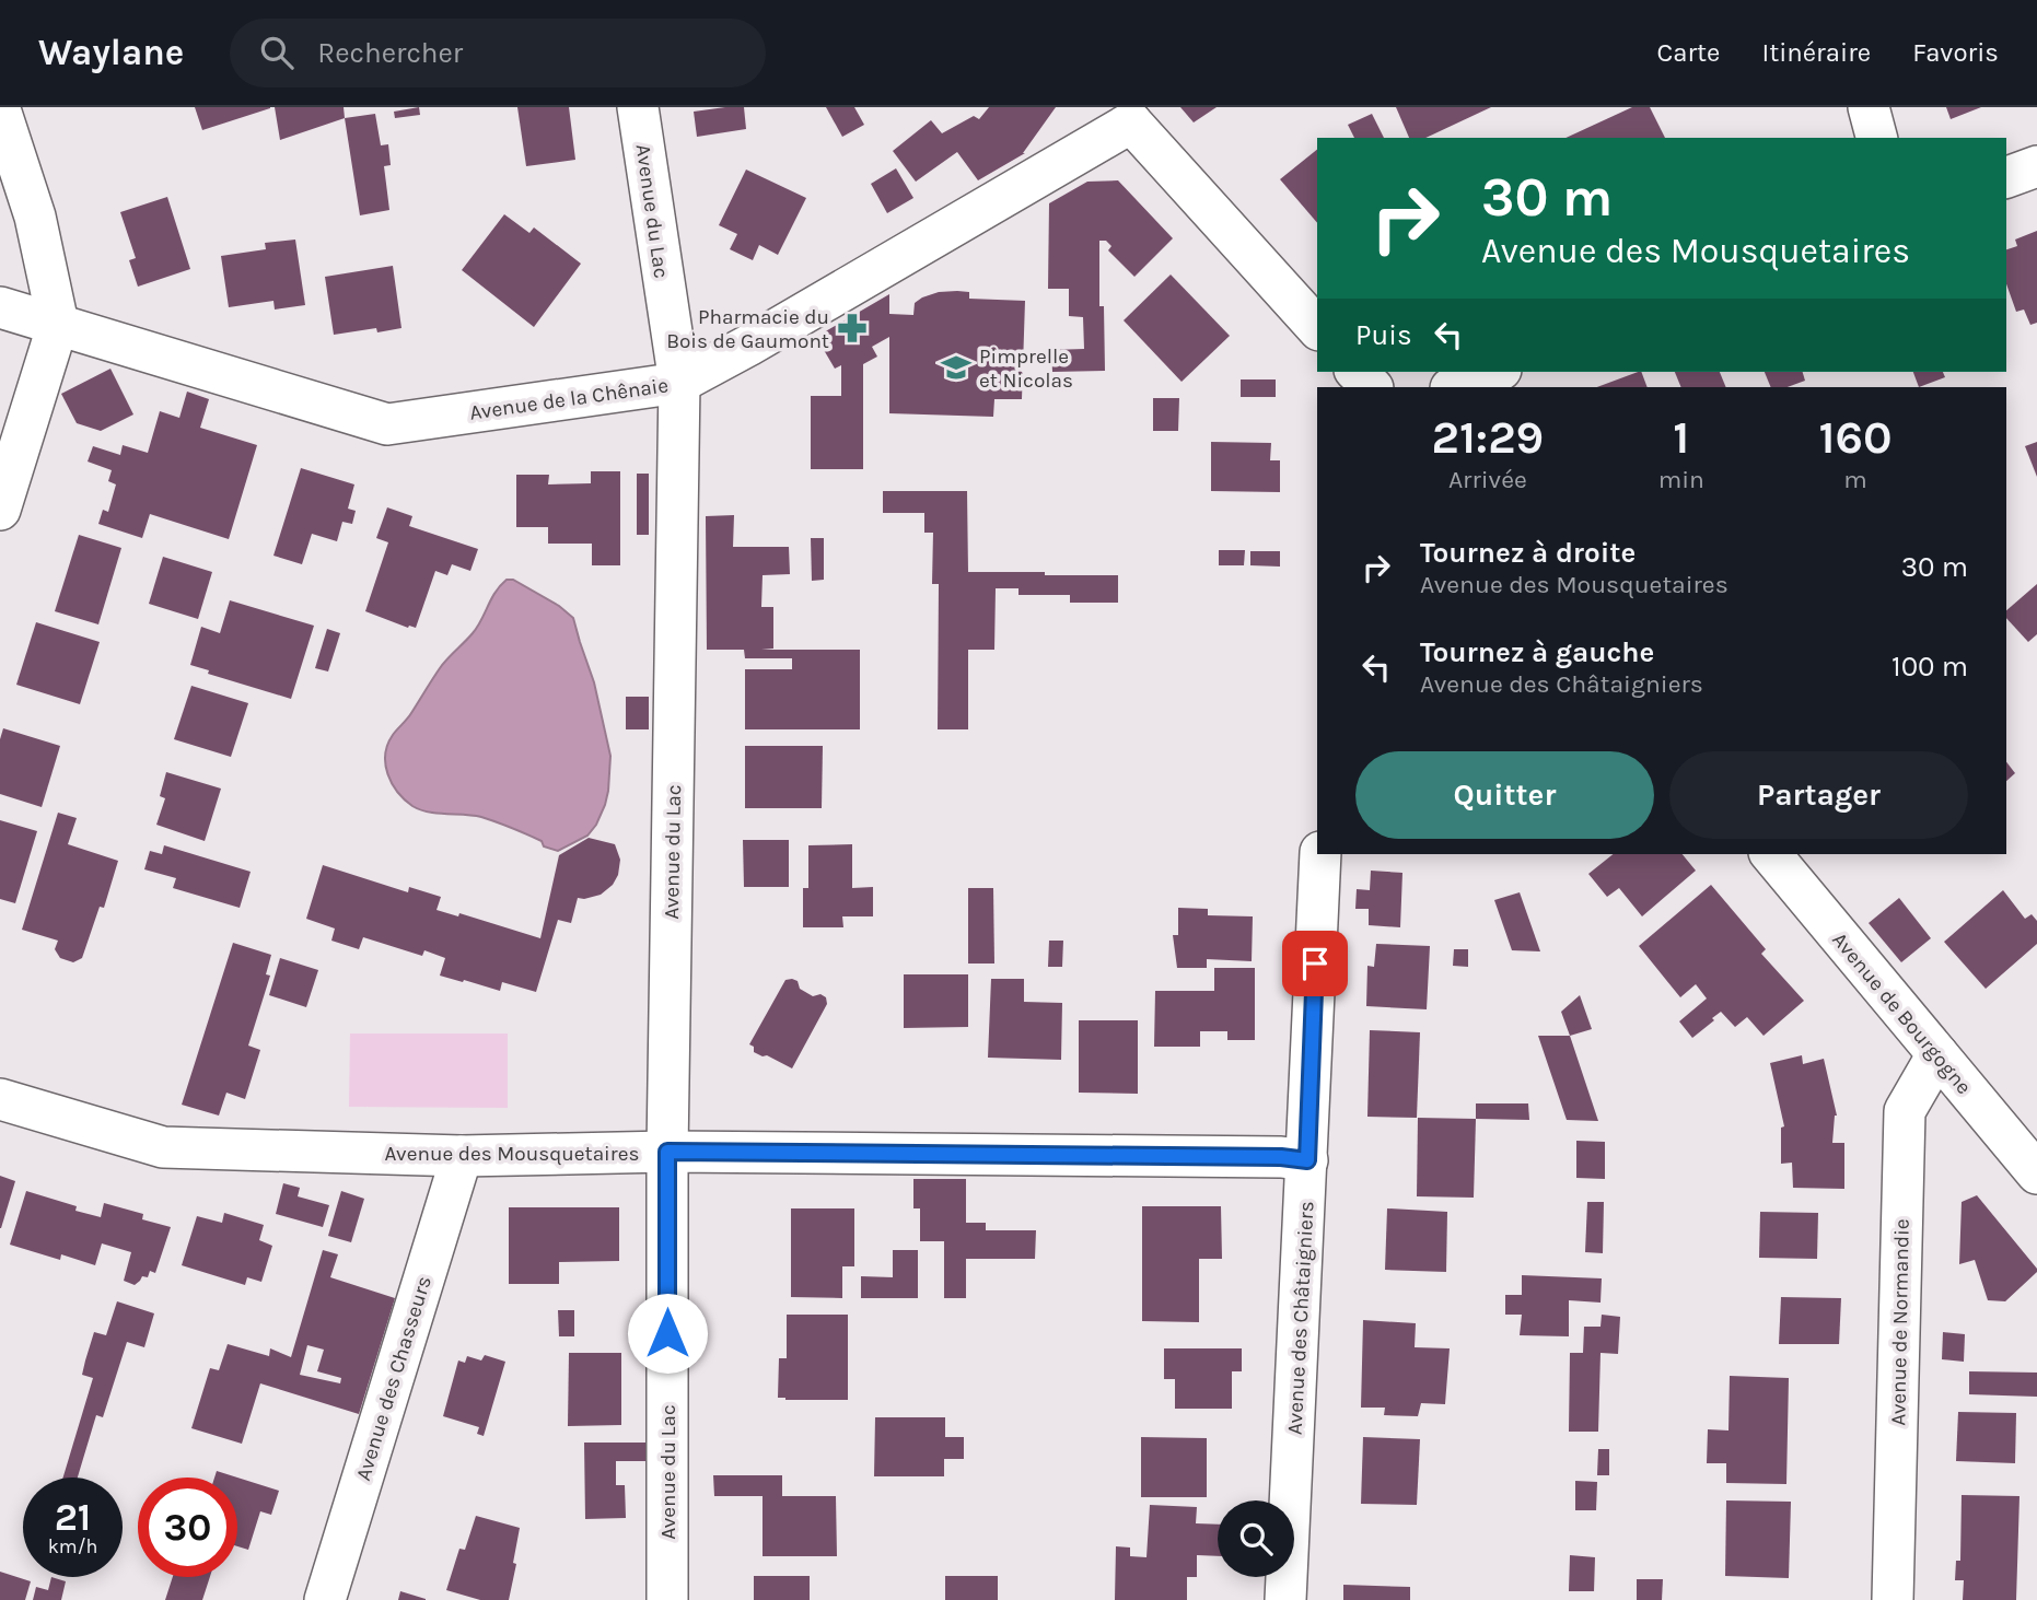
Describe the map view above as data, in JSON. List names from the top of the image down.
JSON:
{
  "streets": {
    "street": [
      "Avenue du Lac",
      "Avenue de la Chênaie",
      "Avenue de Bourgogne",
      "Avenue des Mousquetaires",
      "Avenue des Châtaigniers",
      "Avenue de Normandie",
      "Avenue des Chasseurs"
    ]
  },
  "crossings": [
    ["Avenue du Lac", "Avenue de la Chênaie"],
    ["Avenue du Lac", "Avenue des Mousquetaires"],
    ["Avenue de Bourgogne", "Avenue de Normandie"],
    ["Avenue des Mousquetaires", "Avenue des Châtaigniers"],
    ["Avenue des Mousquetaires", "Avenue des Chasseurs"]
  ],
  "places": {
    "pharmacy": ["Pharmacie du Bois de Gaumont"],
    "school or university": ["Pimprelle et Nicolas"]
  },
  "page": {
    "header": "Waylane",
    "search": "Rechercher",
    "nav": ["Carte", "Itinéraire", "Favoris"],
    "turn": ["30 m", "Avenue des Mousquetaires"],
    "then": "Puis",
    "eta": [
      "21:29",
      "Arrivée",
      "1",
      "min",
      "160",
      "m"
    ],
    "list": [
      {
        "name": "Tournez à droite",
        "note": "Avenue des Mousquetaires",
        "value": "30 m"
      },
      {
        "name": "Tournez à gauche",
        "note": "Avenue des Châtaigniers",
        "value": "100 m"
      }
    ],
    "buttons": ["Quitter", "Partager"],
    "speed": "21 km/h",
    "limit": "30"
  }
}
